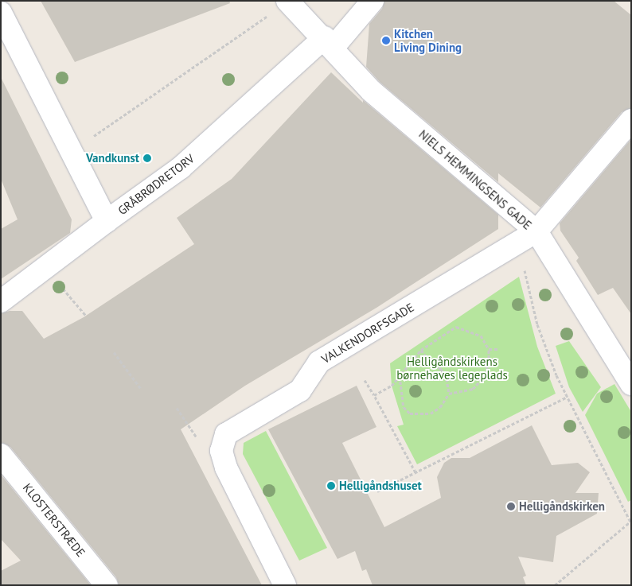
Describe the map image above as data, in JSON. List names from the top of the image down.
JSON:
{
  "streets": {
    "street": [
      "NIELS HEMMINGSENS GADE",
      "GRÅBRØDRETORV",
      "VALKENDORFSGADE",
      "KLOSTERSTRÆDE"
    ]
  },
  "crossings": [
    ["NIELS HEMMINGSENS GADE", "GRÅBRØDRETORV"],
    ["NIELS HEMMINGSENS GADE", "VALKENDORFSGADE"]
  ],
  "parks": ["Helligåndskirkens børnehaves legeplads"],
  "places": [
    "Kitchen Living Dining",
    "Vandkunst",
    "Helligåndshuset",
    "Helligåndskirken"
  ]
}
